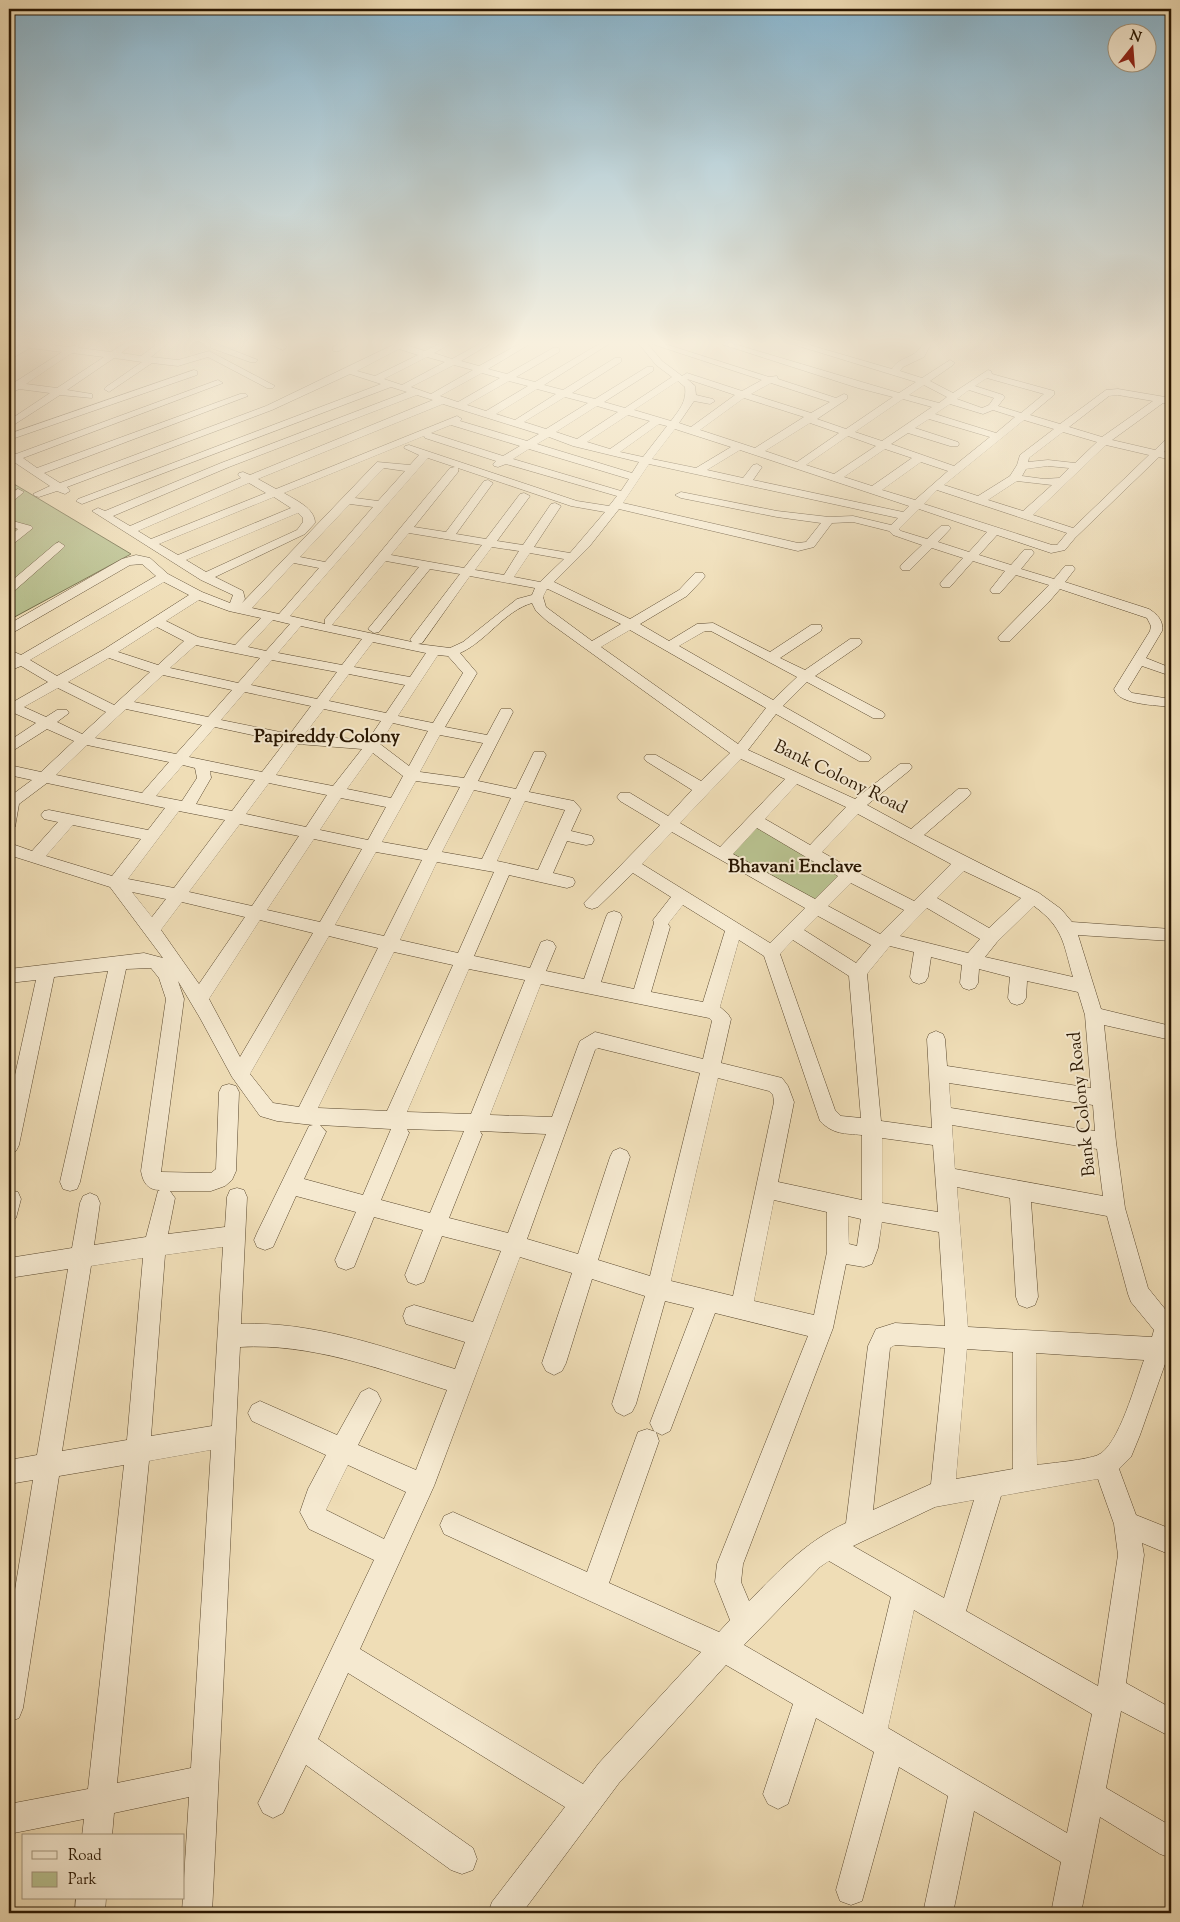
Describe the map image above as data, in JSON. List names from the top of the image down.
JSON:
{
  "streets": {
    "street": ["Bank Colony Road"]
  },
  "districts": ["Papireddy Colony", "Bhavani Enclave"],
  "legend": ["Road", "Park"],
  "north": "top"
}
